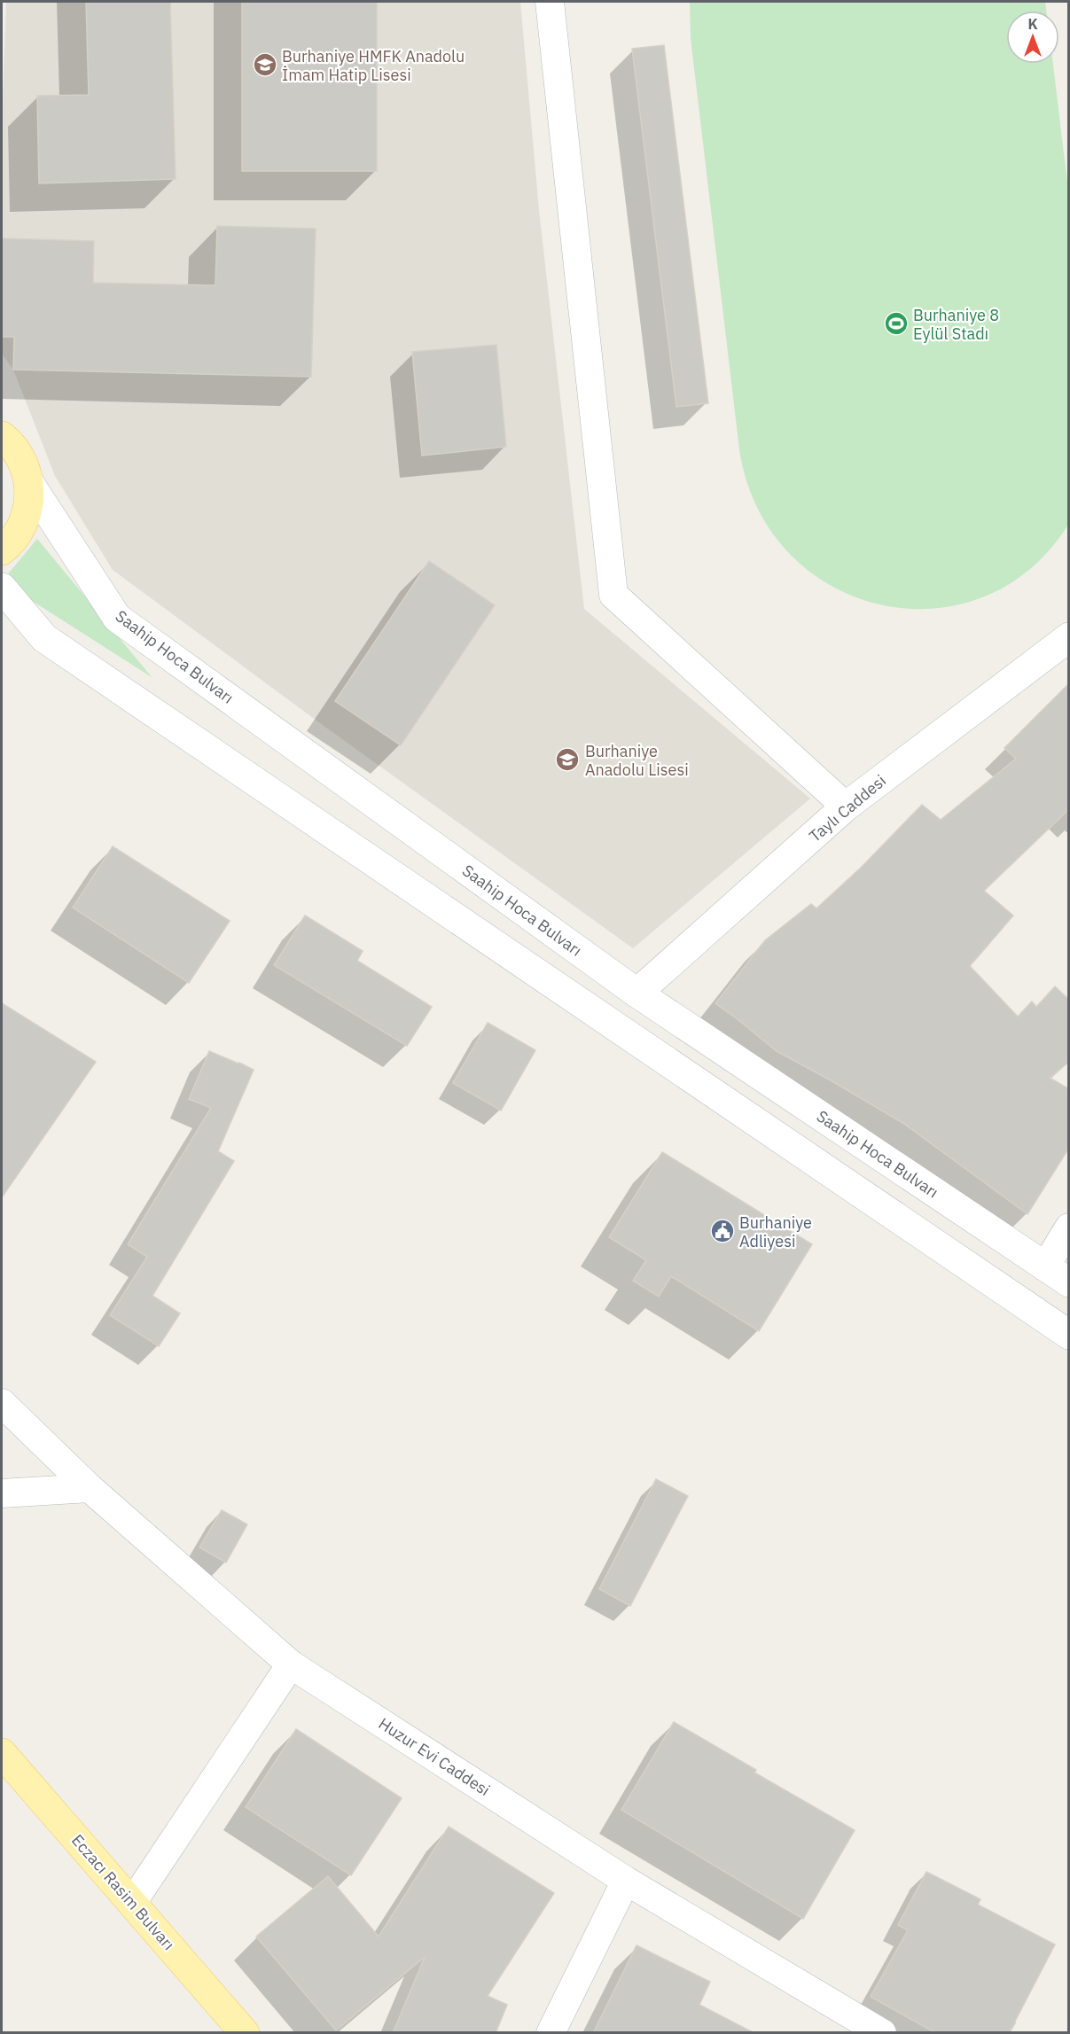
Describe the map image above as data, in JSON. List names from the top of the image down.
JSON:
{
  "streets": {
    "main road": ["Saahip Hoca Bulvarı", "Taylı Caddesi", "Eczacı Rasim Bulvarı"],
    "street": ["Huzur Evi Caddesi"]
  },
  "crossings": [
    ["Saahip Hoca Bulvarı", "Taylı Caddesi"]
  ],
  "places": {
    "school or university": ["Burhaniye HMFK Anadolu İmam Hatip Lisesi", "Burhaniye Anadolu Lisesi"],
    "sports": ["Burhaniye 8 Eylül Stadı"],
    "public building": ["Burhaniye Adliyesi"]
  },
  "north": "top"
}
